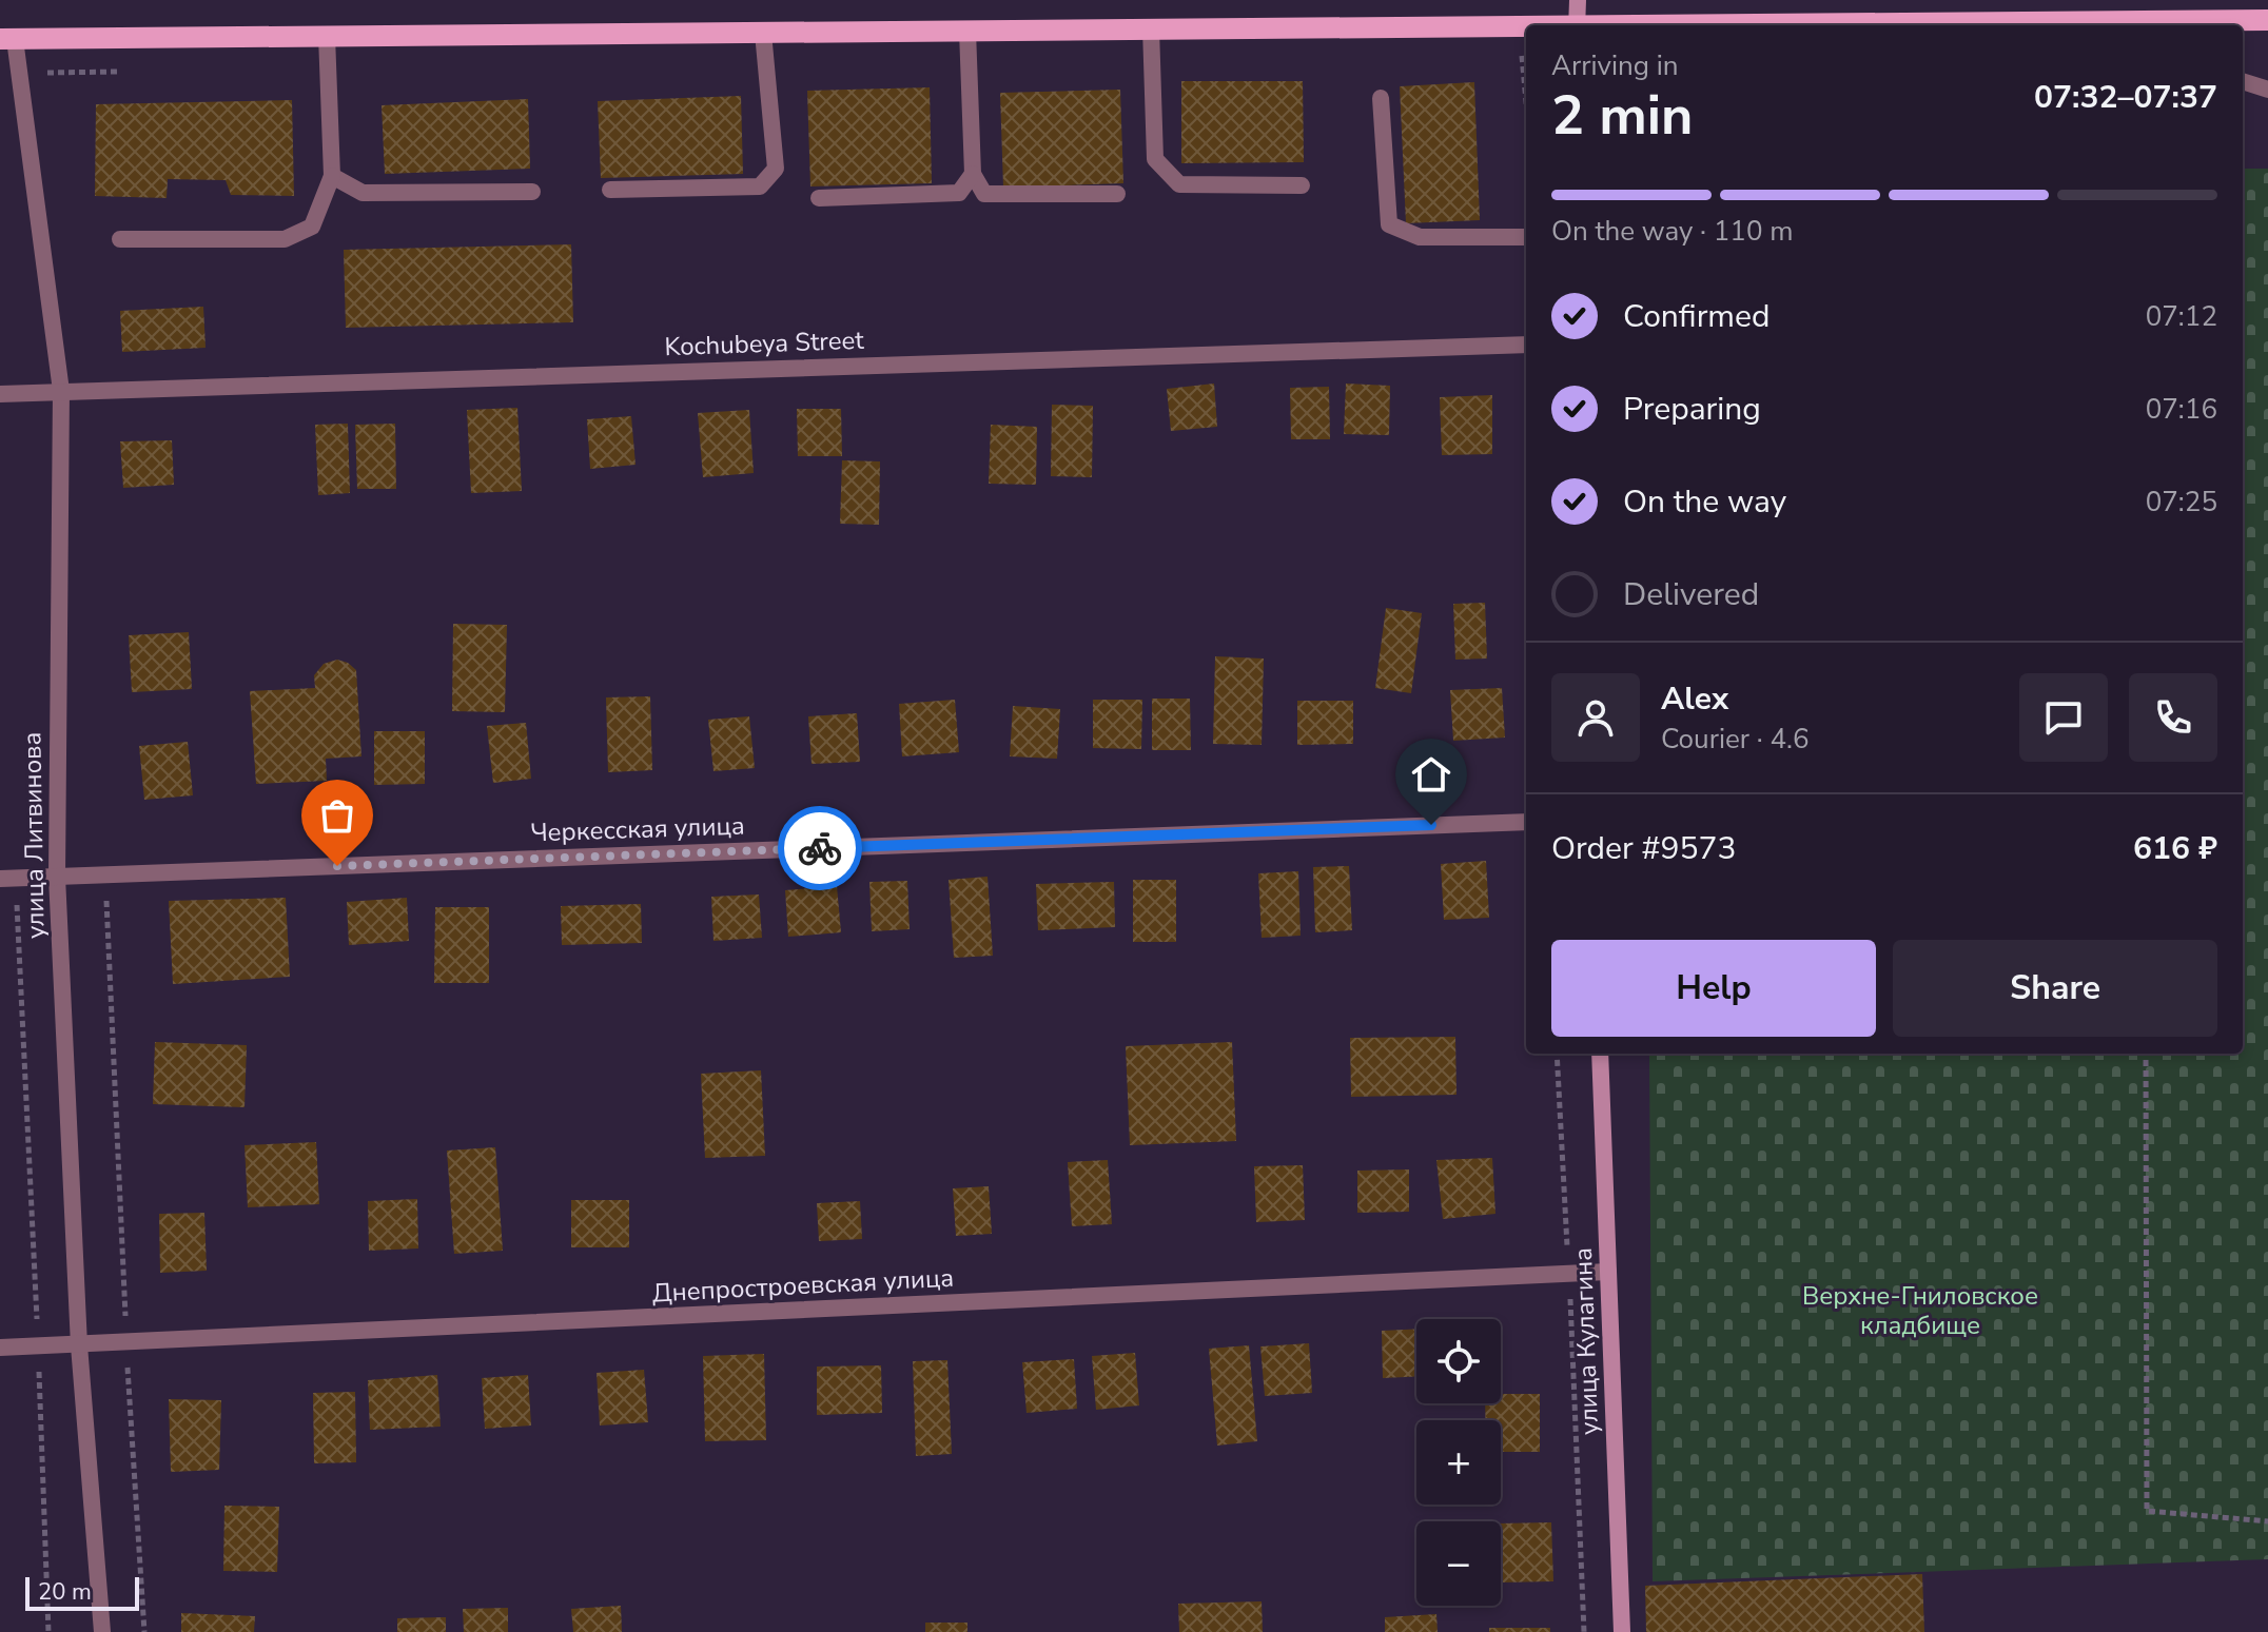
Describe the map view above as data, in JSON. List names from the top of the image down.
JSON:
{
  "streets": {
    "street": [
      "Kochubeya Street",
      "Черкесская улица",
      "улица Литвинова",
      "Днепростроевская улица",
      "улица Кулагина"
    ]
  },
  "crossings": [
    ["Kochubeya Street", "улица Литвинова"],
    ["Черкесская улица", "улица Литвинова"],
    ["улица Литвинова", "Днепростроевская улица"],
    ["Днепростроевская улица", "улица Кулагина"]
  ],
  "parks": ["Верхне-Гниловское кладбище"],
  "scale_bar": "20 m",
  "page": {
    "heading": ["2 min", "Arriving in", "07:32–07:37"],
    "panel": [
      "Alex",
      "Courier · 4.6",
      "Order #9573",
      "616 ₽"
    ],
    "bar": "On the way · 110 m",
    "list": [
      ["Confirmed", "07:12"],
      ["Preparing", "07:16"],
      ["On the way", "07:25"],
      "Delivered"
    ],
    "buttons": ["Help", "Share"],
    "map_buttons": ["+", "−"],
    "scale": "20 m"
  }
}
